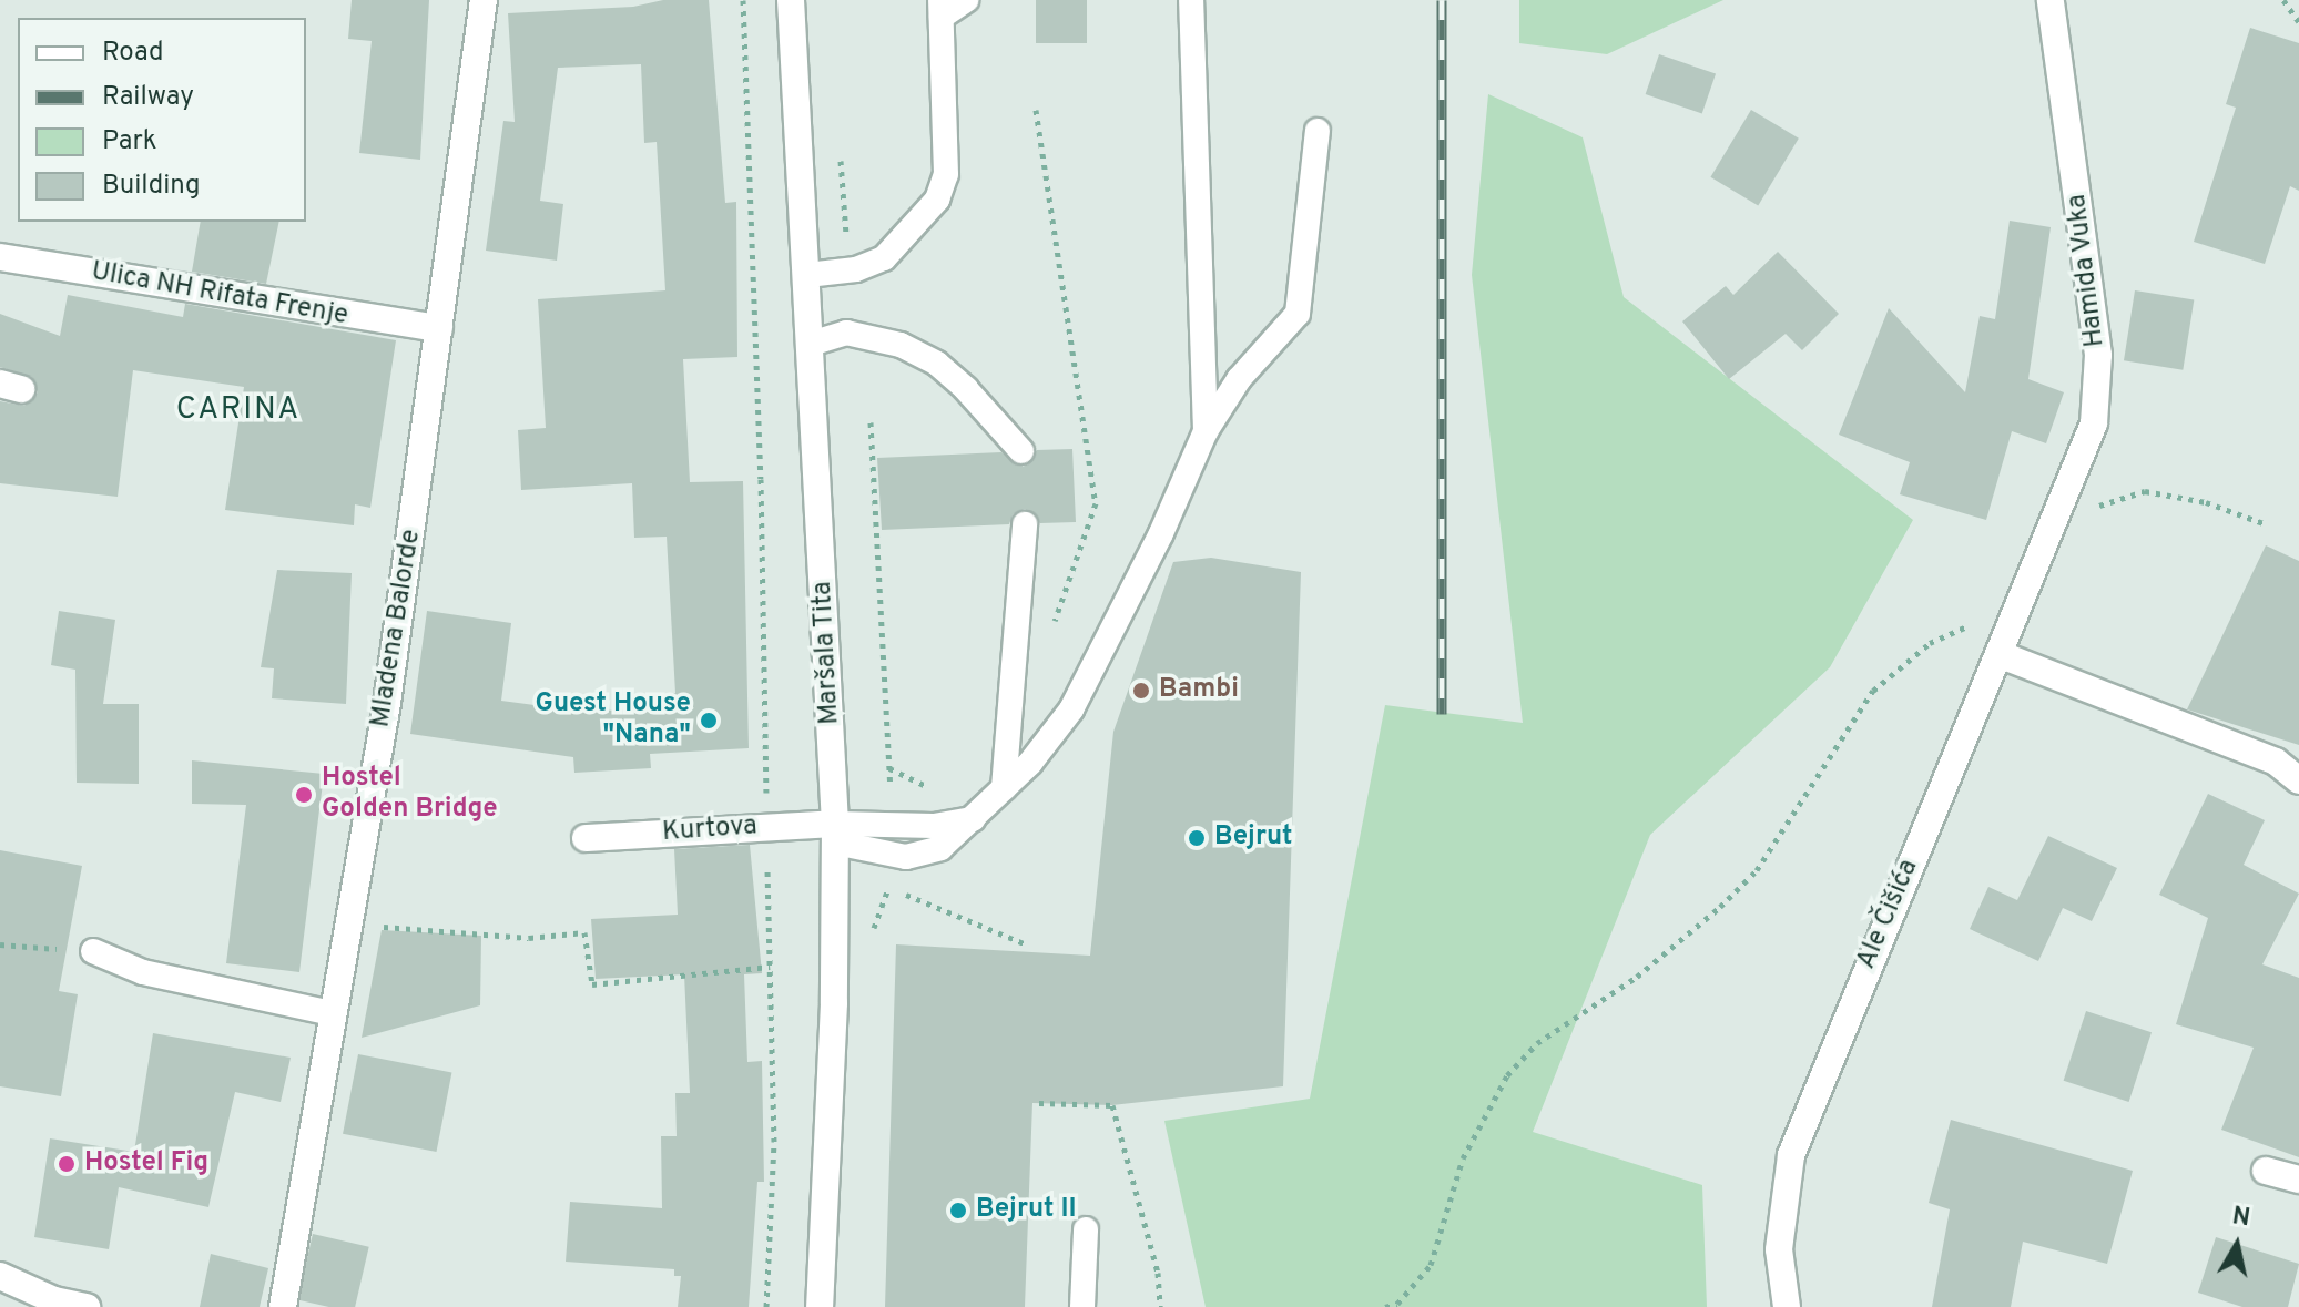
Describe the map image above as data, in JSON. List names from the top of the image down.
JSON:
{
  "streets": {
    "street": [
      "Hamida Vuka",
      "Ulica NH Rifata Frenje",
      "Mladena Balorde",
      "Maršala Tita",
      "Kurtova",
      "Ale Čišića"
    ]
  },
  "crossings": [
    ["Hamida Vuka", "Ale Čišića"],
    ["Ulica NH Rifata Frenje", "Mladena Balorde"],
    ["Maršala Tita", "Kurtova"]
  ],
  "districts": ["CARINA"],
  "places": [
    "Bambi",
    "Guest House \"Nana\"",
    "Hostel Golden Bridge",
    "Bejrut",
    "Hostel Fig",
    "Bejrut II"
  ],
  "legend": [
    "Road",
    "Railway",
    "Park",
    "Building"
  ],
  "north": "top"
}
